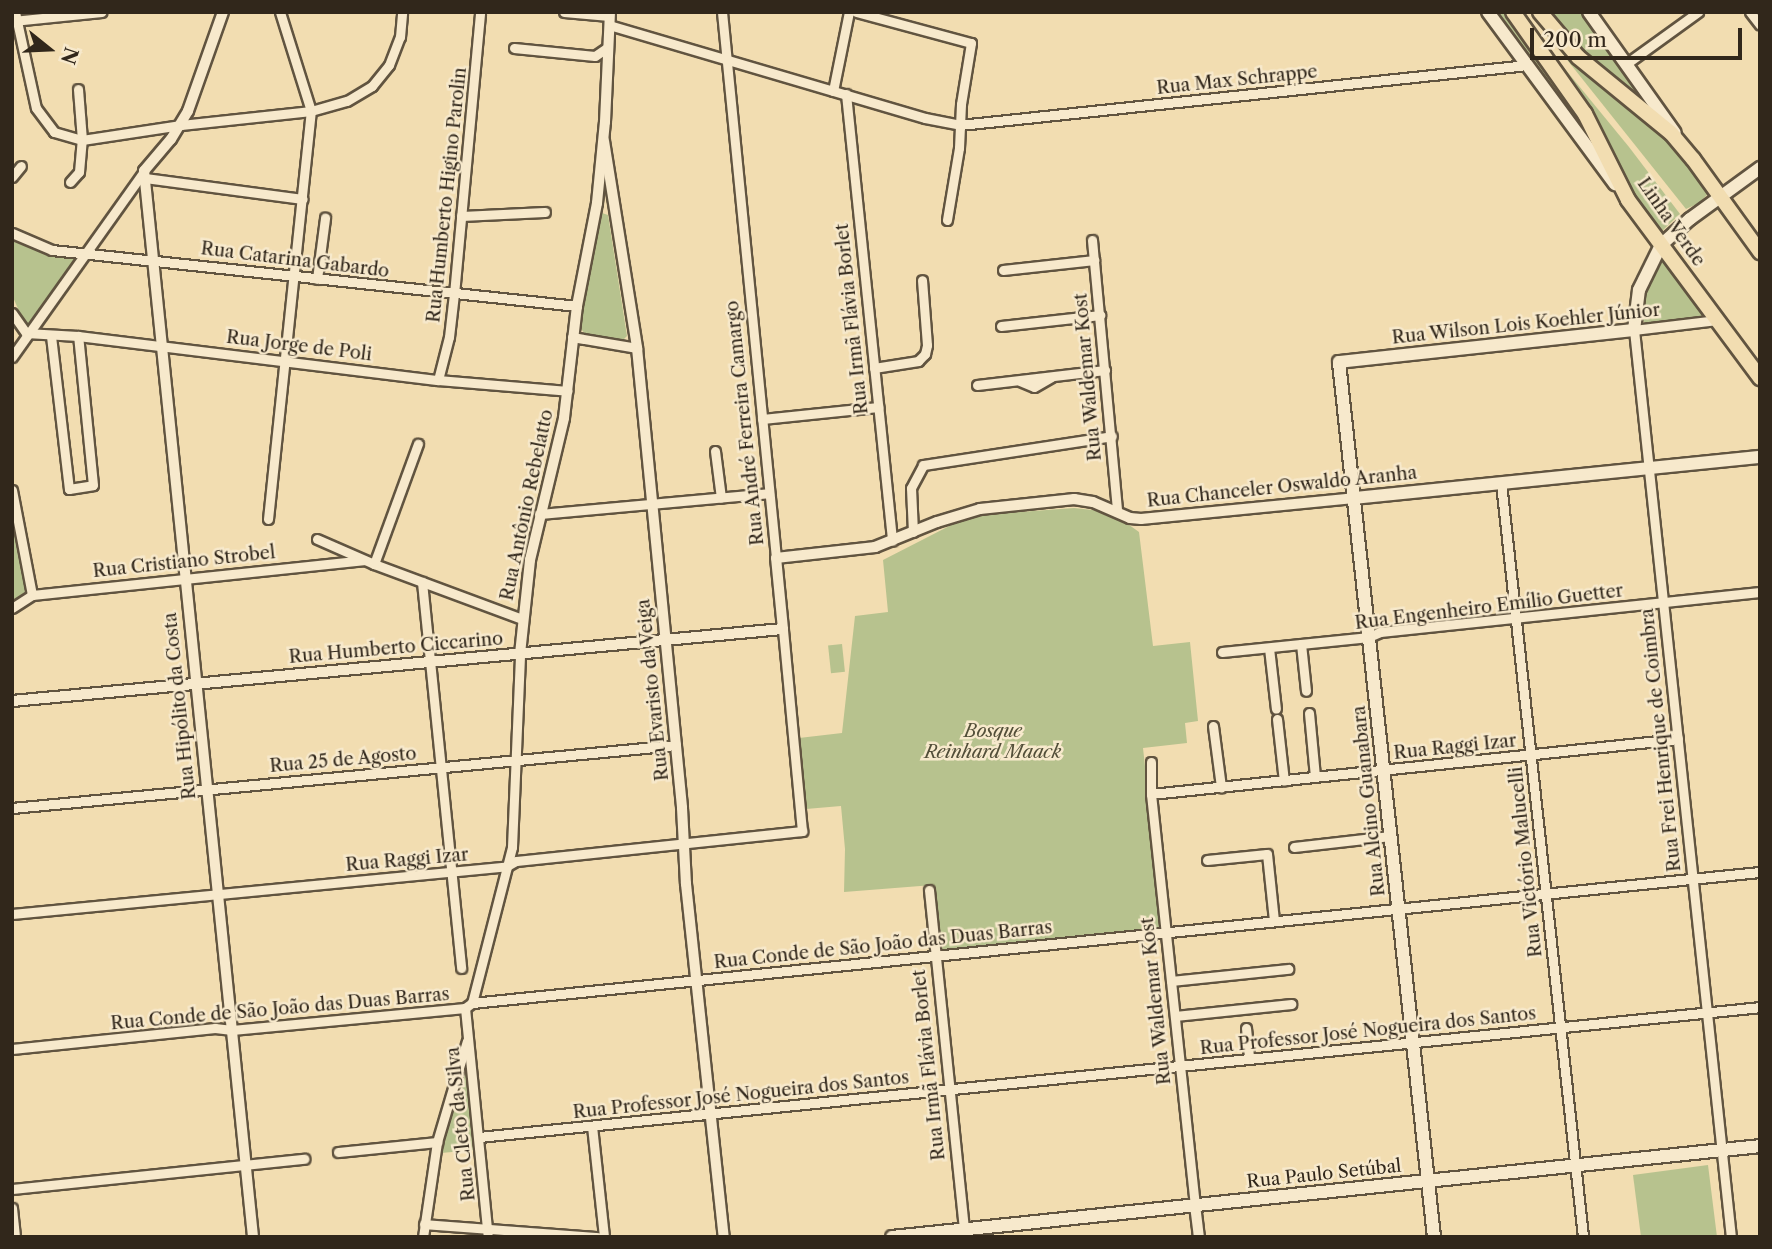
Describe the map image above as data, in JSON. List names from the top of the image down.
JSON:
{
  "streets": {
    "highway": ["Linha Verde"],
    "main road": [
      "Rua Wilson Lois Koehler Júnior",
      "Rua Chanceler Oswaldo Aranha",
      "Rua Frei Henrique de Coimbra",
      "Rua Alcino Guanabara",
      "Rua Paulo Setúbal"
    ],
    "street": [
      "Rua Max Schrappe",
      "Rua Humberto Higino Parolin",
      "Rua Catarina Gabardo",
      "Rua Irmã Flávia Borlet",
      "Rua Jorge de Poli",
      "Rua Waldemar Kost",
      "Rua André Ferreira Camargo",
      "Rua Antônio Rebelatto",
      "Rua Cristiano Strobel",
      "Rua Engenheiro Emílio Guetter",
      "Rua Humberto Ciccarino",
      "Rua Evaristo da Veiga",
      "Rua Hipólito da Costa",
      "Rua Raggi Izar",
      "Rua 25 de Agosto",
      "Rua Victório Malucelli",
      "Rua Conde de São João das Duas Barras",
      "Rua Professor José Nogueira dos Santos",
      "Rua Cleto da Silva"
    ]
  },
  "crossings": [
    ["Rua Humberto Higino Parolin", "Rua Catarina Gabardo"],
    ["Rua Humberto Higino Parolin", "Rua Jorge de Poli"],
    ["Linha Verde", "Rua Wilson Lois Koehler Júnior"],
    ["Linha Verde", "Rua Frei Henrique de Coimbra"],
    ["Rua Catarina Gabardo", "Rua Antônio Rebelatto"],
    ["Rua Catarina Gabardo", "Rua Hipólito da Costa"],
    ["Rua Irmã Flávia Borlet", "Rua Chanceler Oswaldo Aranha"],
    ["Rua Irmã Flávia Borlet", "Rua Conde de São João das Duas Barras"],
    ["Rua Irmã Flávia Borlet", "Rua Professor José Nogueira dos Santos"],
    ["Rua Irmã Flávia Borlet", "Rua Paulo Setúbal"],
    ["Rua Wilson Lois Koehler Júnior", "Rua Frei Henrique de Coimbra"],
    ["Rua Wilson Lois Koehler Júnior", "Rua Alcino Guanabara"],
    ["Rua Jorge de Poli", "Rua Antônio Rebelatto"],
    ["Rua Jorge de Poli", "Rua Hipólito da Costa"],
    ["Rua Waldemar Kost", "Rua Chanceler Oswaldo Aranha"],
    ["Rua Waldemar Kost", "Rua Raggi Izar"],
    ["Rua Waldemar Kost", "Rua Conde de São João das Duas Barras"],
    ["Rua Waldemar Kost", "Rua Professor José Nogueira dos Santos"],
    ["Rua Waldemar Kost", "Rua Paulo Setúbal"],
    ["Rua André Ferreira Camargo", "Rua Chanceler Oswaldo Aranha"],
    ["Rua André Ferreira Camargo", "Rua Humberto Ciccarino"],
    ["Rua André Ferreira Camargo", "Rua Raggi Izar"],
    ["Rua Chanceler Oswaldo Aranha", "Rua Frei Henrique de Coimbra"],
    ["Rua Chanceler Oswaldo Aranha", "Rua Alcino Guanabara"],
    ["Rua Chanceler Oswaldo Aranha", "Rua Victório Malucelli"],
    ["Rua Antônio Rebelatto", "Rua Humberto Ciccarino"],
    ["Rua Antônio Rebelatto", "Rua Evaristo da Veiga"],
    ["Rua Antônio Rebelatto", "Rua Raggi Izar"],
    ["Rua Antônio Rebelatto", "Rua 25 de Agosto"],
    ["Rua Antônio Rebelatto", "Rua Conde de São João das Duas Barras"],
    ["Rua Antônio Rebelatto", "Rua Cleto da Silva"],
    ["Rua Cristiano Strobel", "Rua Hipólito da Costa"],
    ["Rua Engenheiro Emílio Guetter", "Rua Frei Henrique de Coimbra"],
    ["Rua Engenheiro Emílio Guetter", "Rua Alcino Guanabara"],
    ["Rua Engenheiro Emílio Guetter", "Rua Victório Malucelli"],
    ["Rua Humberto Ciccarino", "Rua Evaristo da Veiga"],
    ["Rua Humberto Ciccarino", "Rua Hipólito da Costa"],
    ["Rua Evaristo da Veiga", "Rua Raggi Izar"],
    ["Rua Evaristo da Veiga", "Rua 25 de Agosto"],
    ["Rua Evaristo da Veiga", "Rua Conde de São João das Duas Barras"],
    ["Rua Evaristo da Veiga", "Rua Professor José Nogueira dos Santos"],
    ["Rua Hipólito da Costa", "Rua Raggi Izar"],
    ["Rua Hipólito da Costa", "Rua 25 de Agosto"],
    ["Rua Hipólito da Costa", "Rua Conde de São João das Duas Barras"],
    ["Rua Frei Henrique de Coimbra", "Rua Raggi Izar"],
    ["Rua Frei Henrique de Coimbra", "Rua Conde de São João das Duas Barras"],
    ["Rua Frei Henrique de Coimbra", "Rua Professor José Nogueira dos Santos"],
    ["Rua Frei Henrique de Coimbra", "Rua Paulo Setúbal"],
    ["Rua Raggi Izar", "Rua Alcino Guanabara"],
    ["Rua Raggi Izar", "Rua Victório Malucelli"],
    ["Rua Alcino Guanabara", "Rua Conde de São João das Duas Barras"],
    ["Rua Alcino Guanabara", "Rua Professor José Nogueira dos Santos"],
    ["Rua Alcino Guanabara", "Rua Paulo Setúbal"],
    ["Rua Victório Malucelli", "Rua Conde de São João das Duas Barras"],
    ["Rua Victório Malucelli", "Rua Professor José Nogueira dos Santos"],
    ["Rua Victório Malucelli", "Rua Paulo Setúbal"],
    ["Rua Conde de São João das Duas Barras", "Rua Cleto da Silva"],
    ["Rua Professor José Nogueira dos Santos", "Rua Cleto da Silva"]
  ],
  "parks": ["Bosque Reinhard Maack"],
  "scale_bar": "200 m",
  "north": "right"
}
